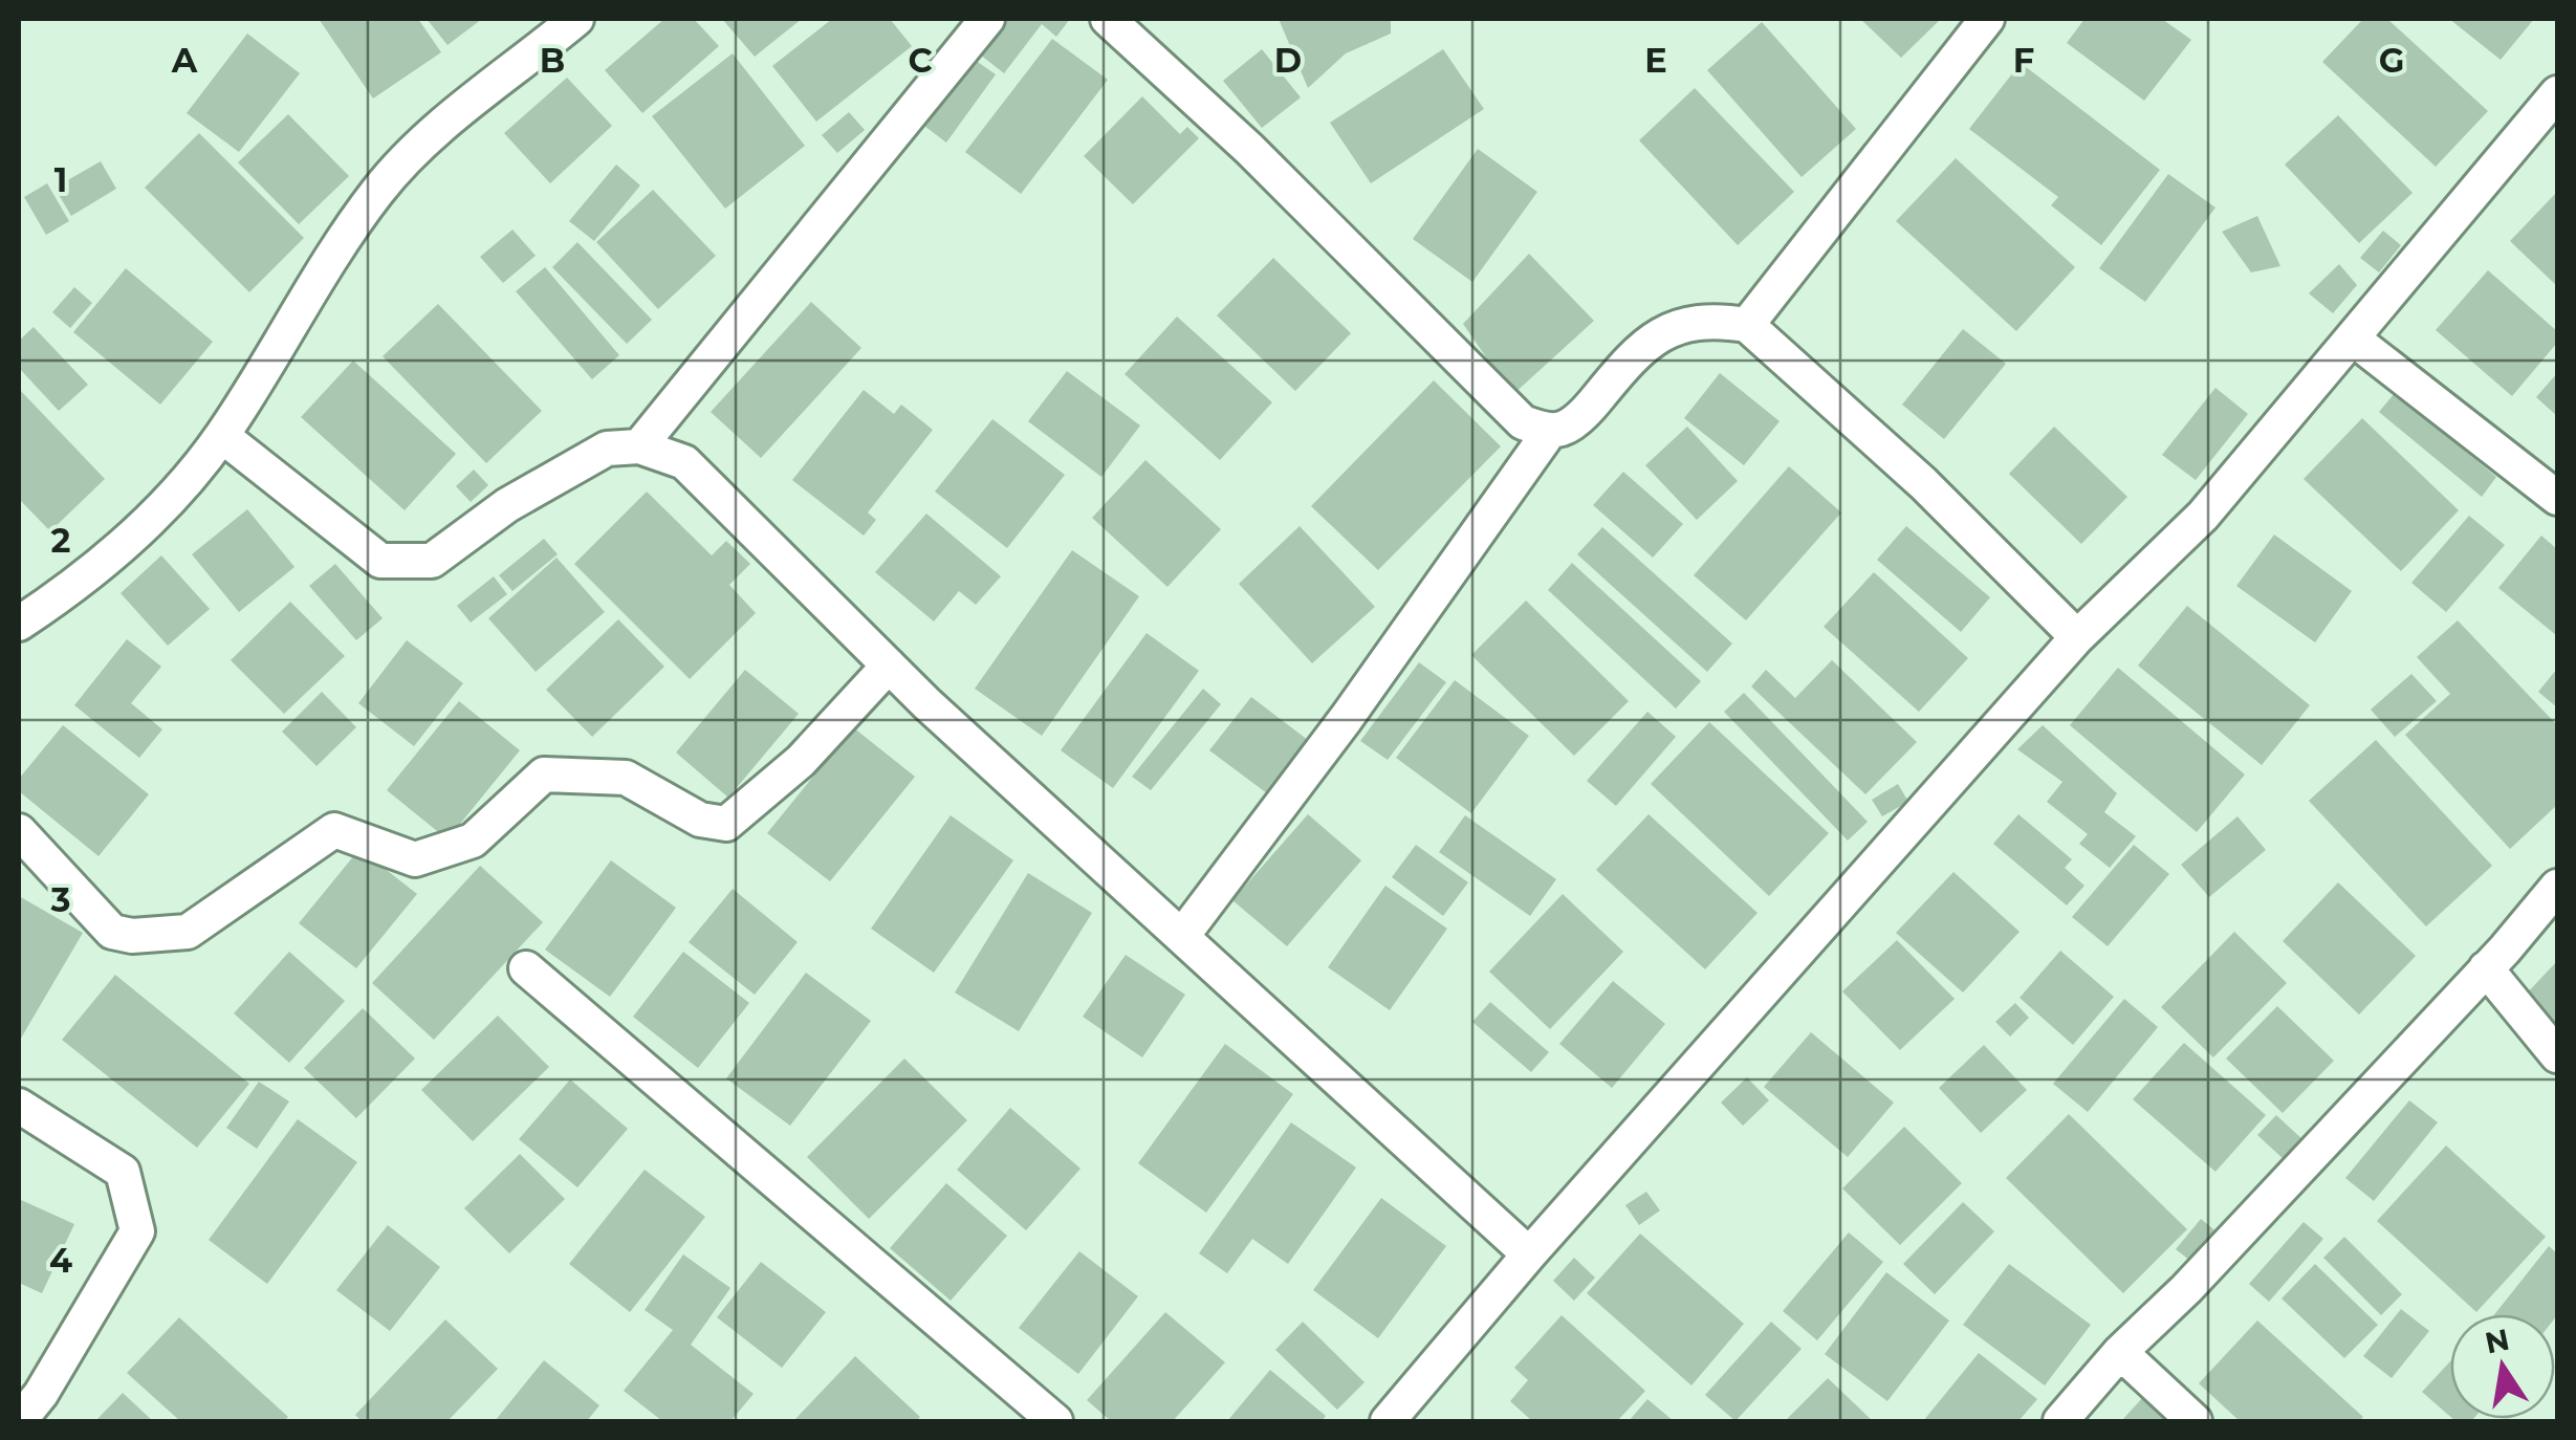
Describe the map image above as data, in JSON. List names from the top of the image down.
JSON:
{
  "north": "top",
  "grid": {
    "columns": [
      "A",
      "B",
      "C",
      "D",
      "E",
      "F",
      "G"
    ],
    "rows": [
      "1",
      "2",
      "3",
      "4"
    ]
  }
}
